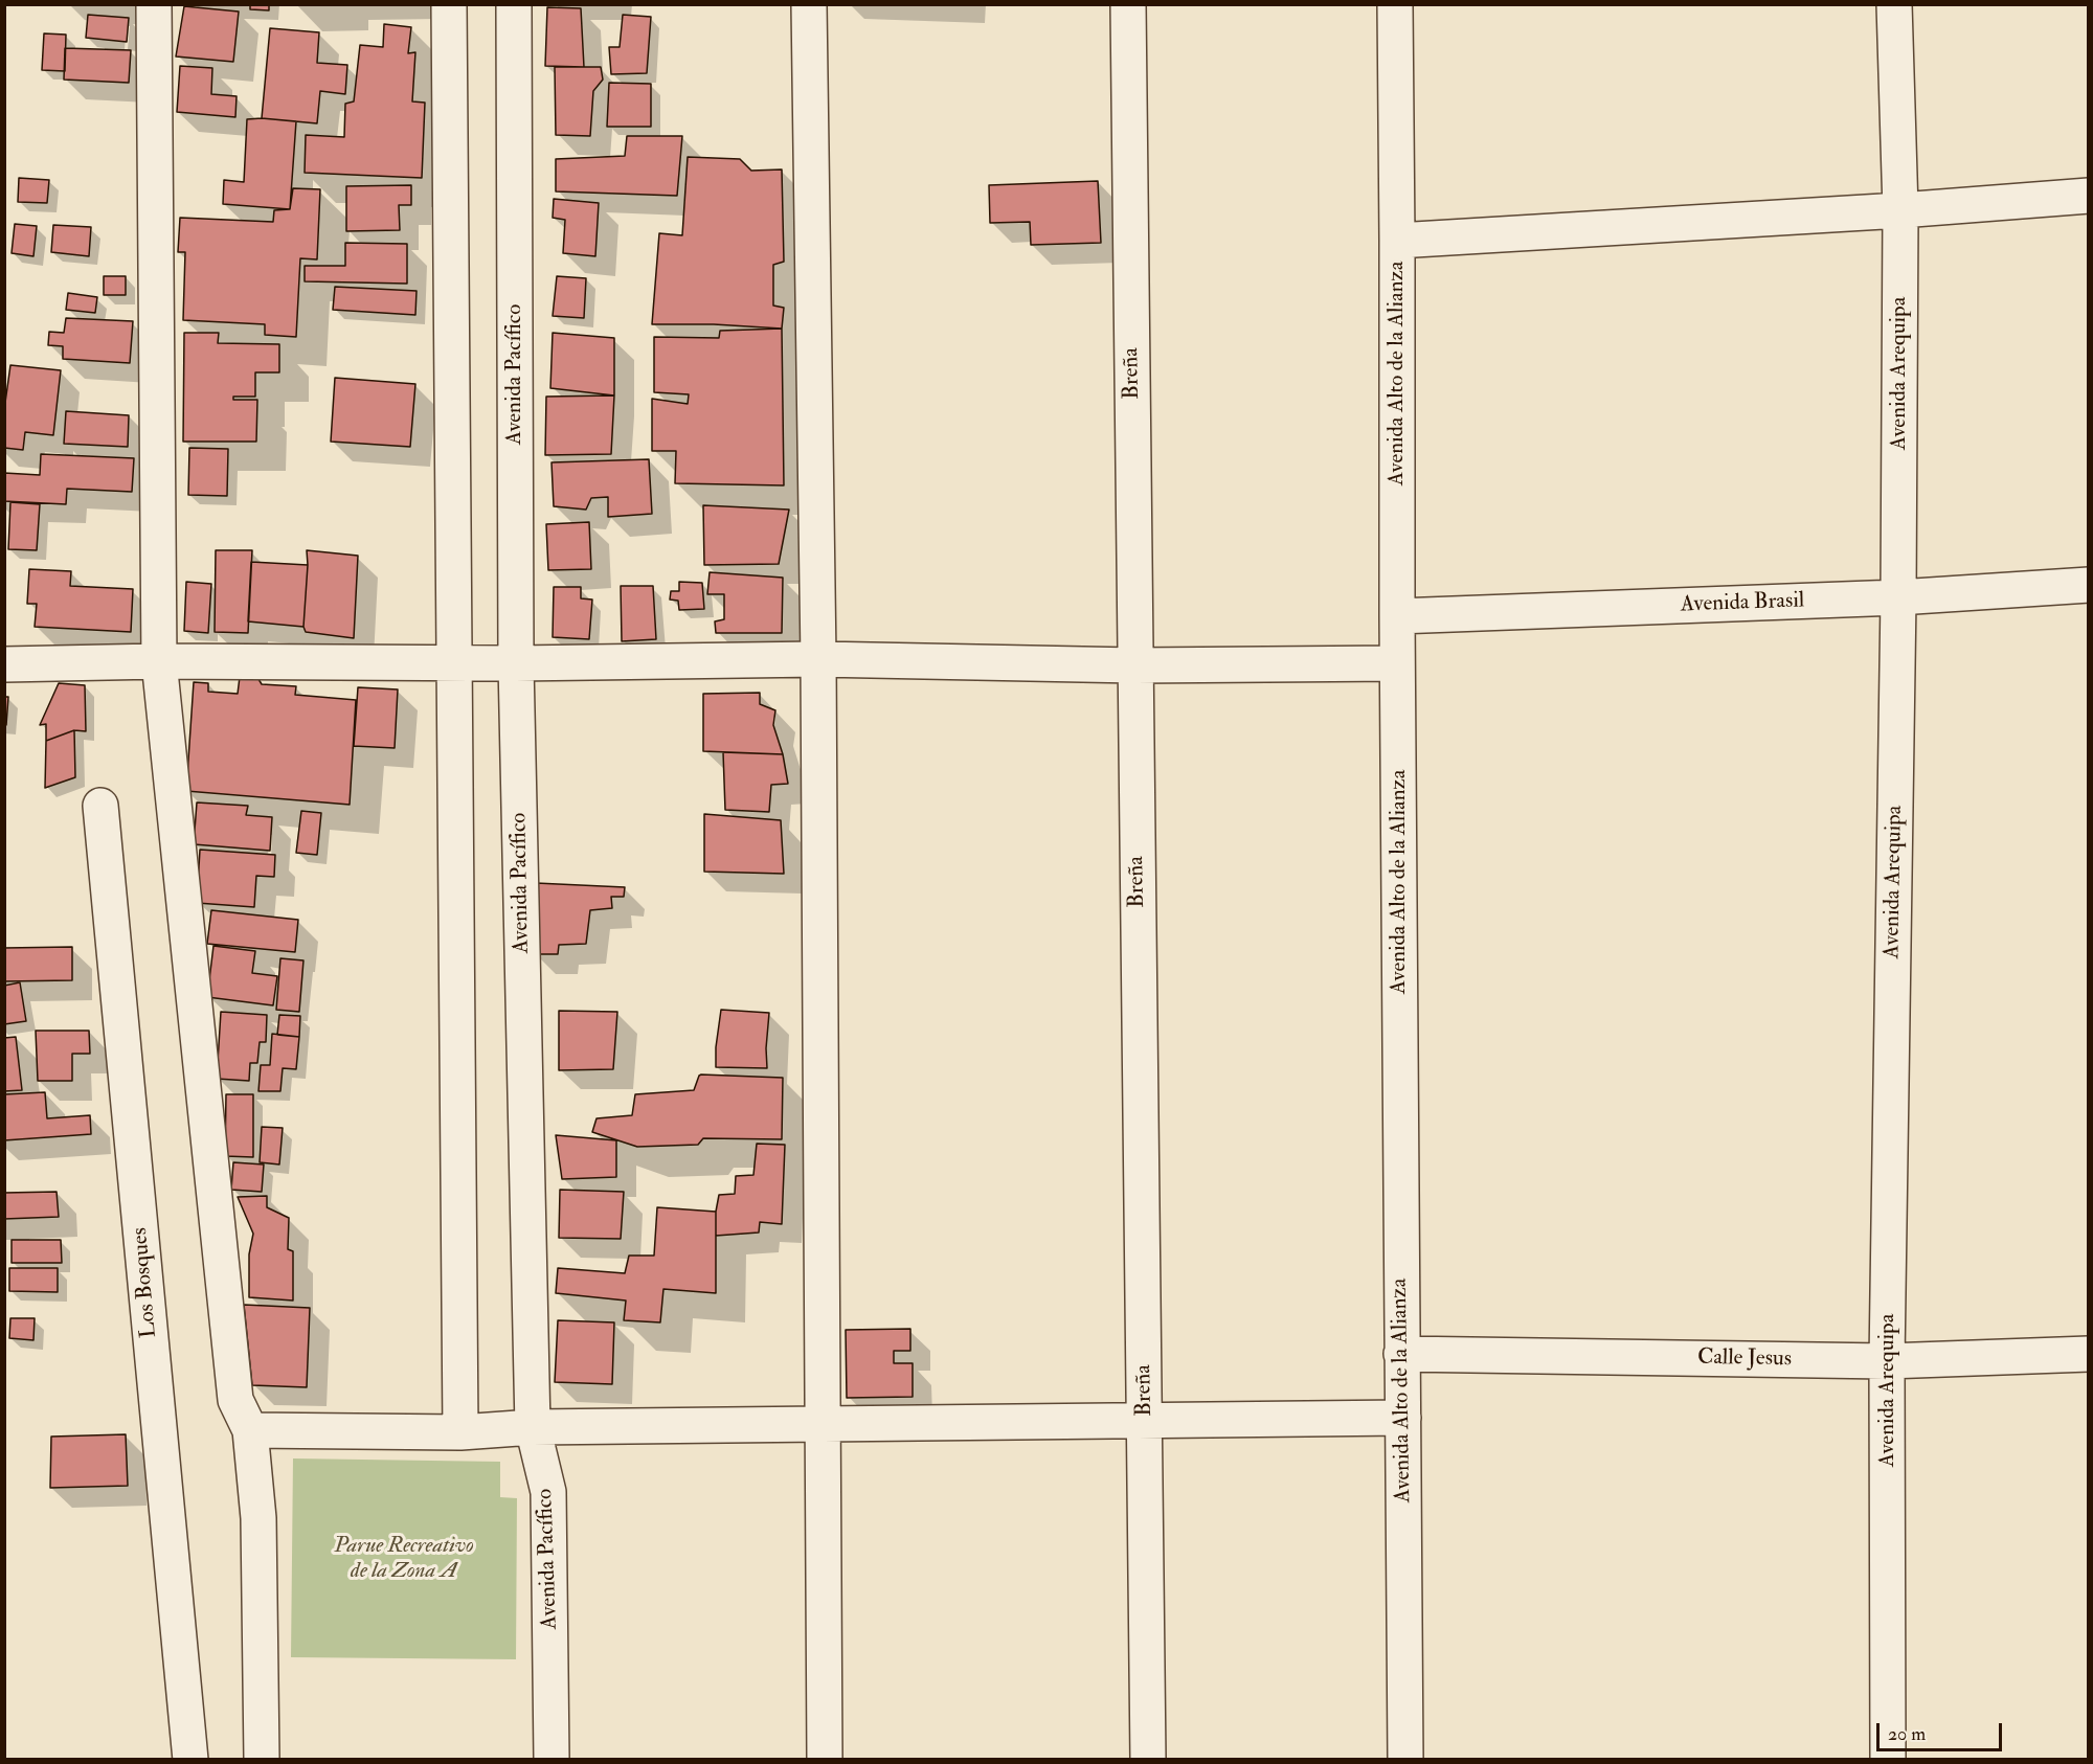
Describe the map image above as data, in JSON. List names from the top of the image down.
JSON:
{
  "streets": {
    "street": [
      "Breña",
      "Avenida Alto de la Alianza",
      "Avenida Arequipa",
      "Avenida Pacífico",
      "Avenida Brasil",
      "Los Bosques",
      "Calle Jesus"
    ]
  },
  "crossings": [
    ["Avenida Alto de la Alianza", "Avenida Brasil"],
    ["Avenida Alto de la Alianza", "Calle Jesus"],
    ["Avenida Arequipa", "Avenida Brasil"],
    ["Avenida Arequipa", "Calle Jesus"]
  ],
  "parks": ["Parue Recreativo de la Zona A"],
  "scale_bar": "20 m"
}
